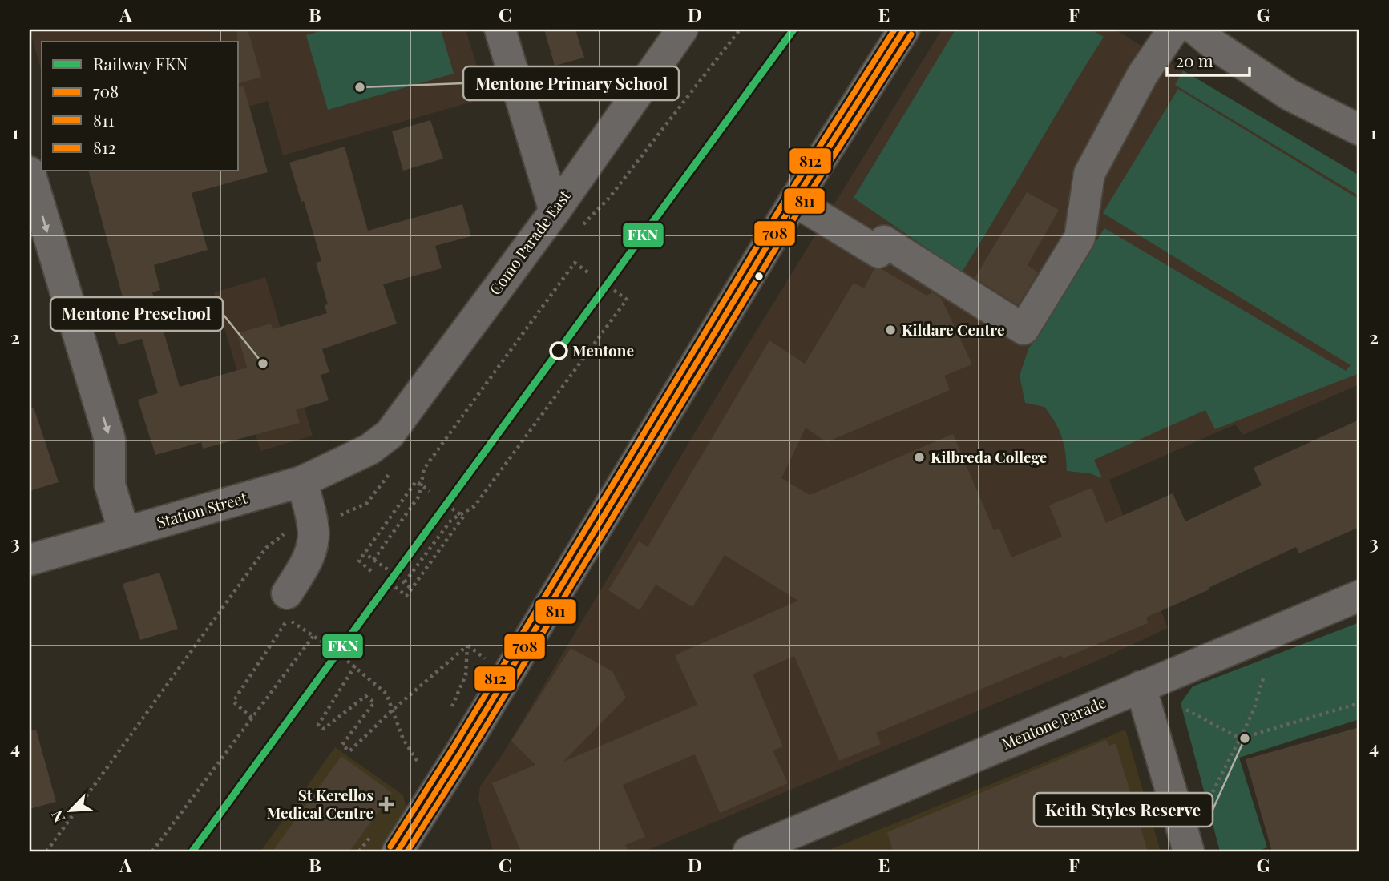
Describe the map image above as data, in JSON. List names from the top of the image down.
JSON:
{
  "streets": {
    "street": ["Como Parade East", "Station Street", "Mentone Parade"]
  },
  "crossings": [
    ["Como Parade East", "Station Street"]
  ],
  "places": {
    "other": [
      "Mentone Primary School",
      "Kildare Centre",
      "Mentone",
      "Mentone Preschool",
      "Kilbreda College",
      "Keith Styles Reserve"
    ],
    "health": ["St Kerellos Medical Centre"]
  },
  "lines": [
    "rail line FKN",
    "transit line 708",
    "transit line 812",
    "transit line 811"
  ],
  "legend": [
    "Railway FKN",
    "708",
    "811",
    "812"
  ],
  "scale_bar": "20 m",
  "north": "bottom left",
  "grid": {
    "columns": [
      "A",
      "B",
      "C",
      "D",
      "E",
      "F",
      "G"
    ],
    "rows": [
      "1",
      "2",
      "3",
      "4"
    ]
  }
}
